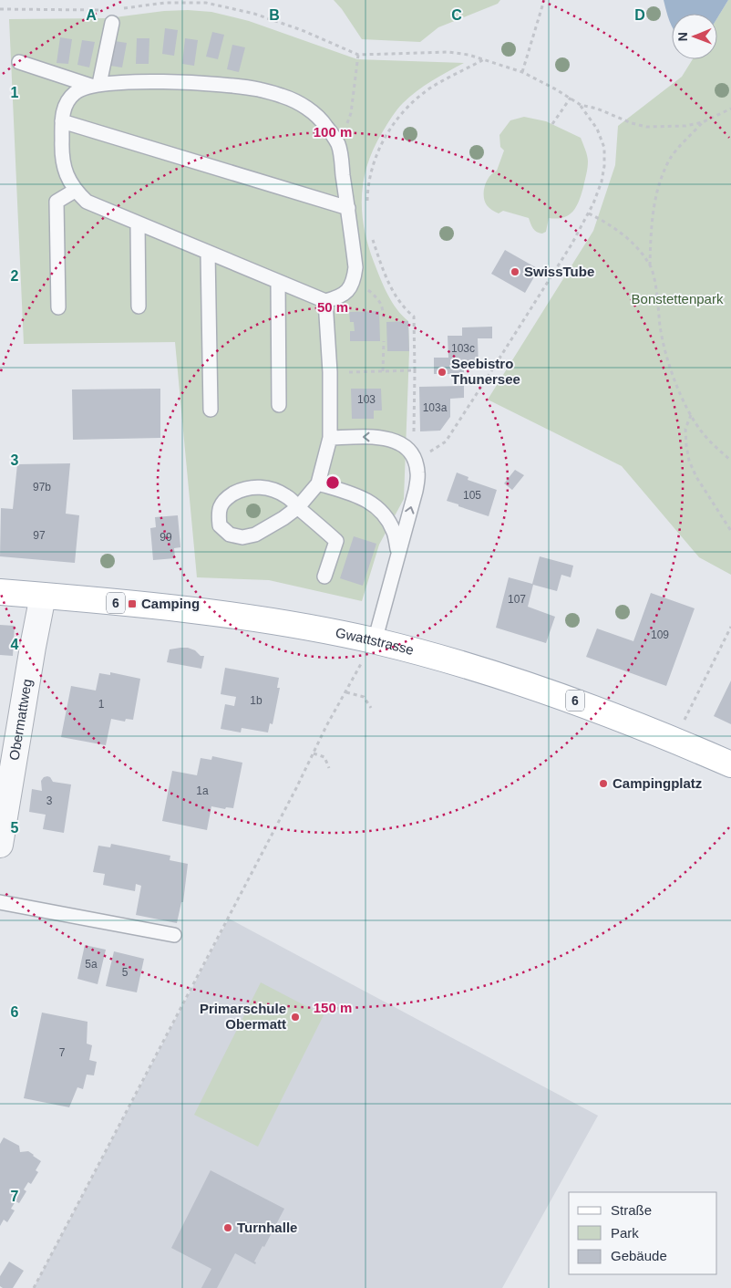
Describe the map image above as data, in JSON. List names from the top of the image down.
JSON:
{
  "streets": {
    "main road": ["6", "Gwattstrasse"],
    "street": ["Obermattweg"]
  },
  "crossings": [
    ["Gwattstrasse", "Obermattweg"]
  ],
  "parks": ["Bonstettenpark"],
  "places": {
    "other": [
      "SwissTube",
      "Seebistro Thunersee",
      "Campingplatz",
      "Primarschule Obermatt",
      "Turnhalle"
    ],
    "transit": ["Camping"]
  },
  "house_numbers": [
    "103c",
    "103",
    "103a",
    "97b",
    "105",
    "97",
    "99",
    "107",
    "109",
    "1b",
    "1",
    "1a",
    "3",
    "5a",
    "5",
    "7"
  ],
  "legend": ["Straße", "Park", "Gebäude"],
  "north": "left",
  "grid": {
    "columns": [
      "A",
      "B",
      "C",
      "D"
    ],
    "rows": [
      "1",
      "2",
      "3",
      "4",
      "5",
      "6",
      "7"
    ]
  },
  "rings": ["100 m", "50 m", "150 m"]
}
